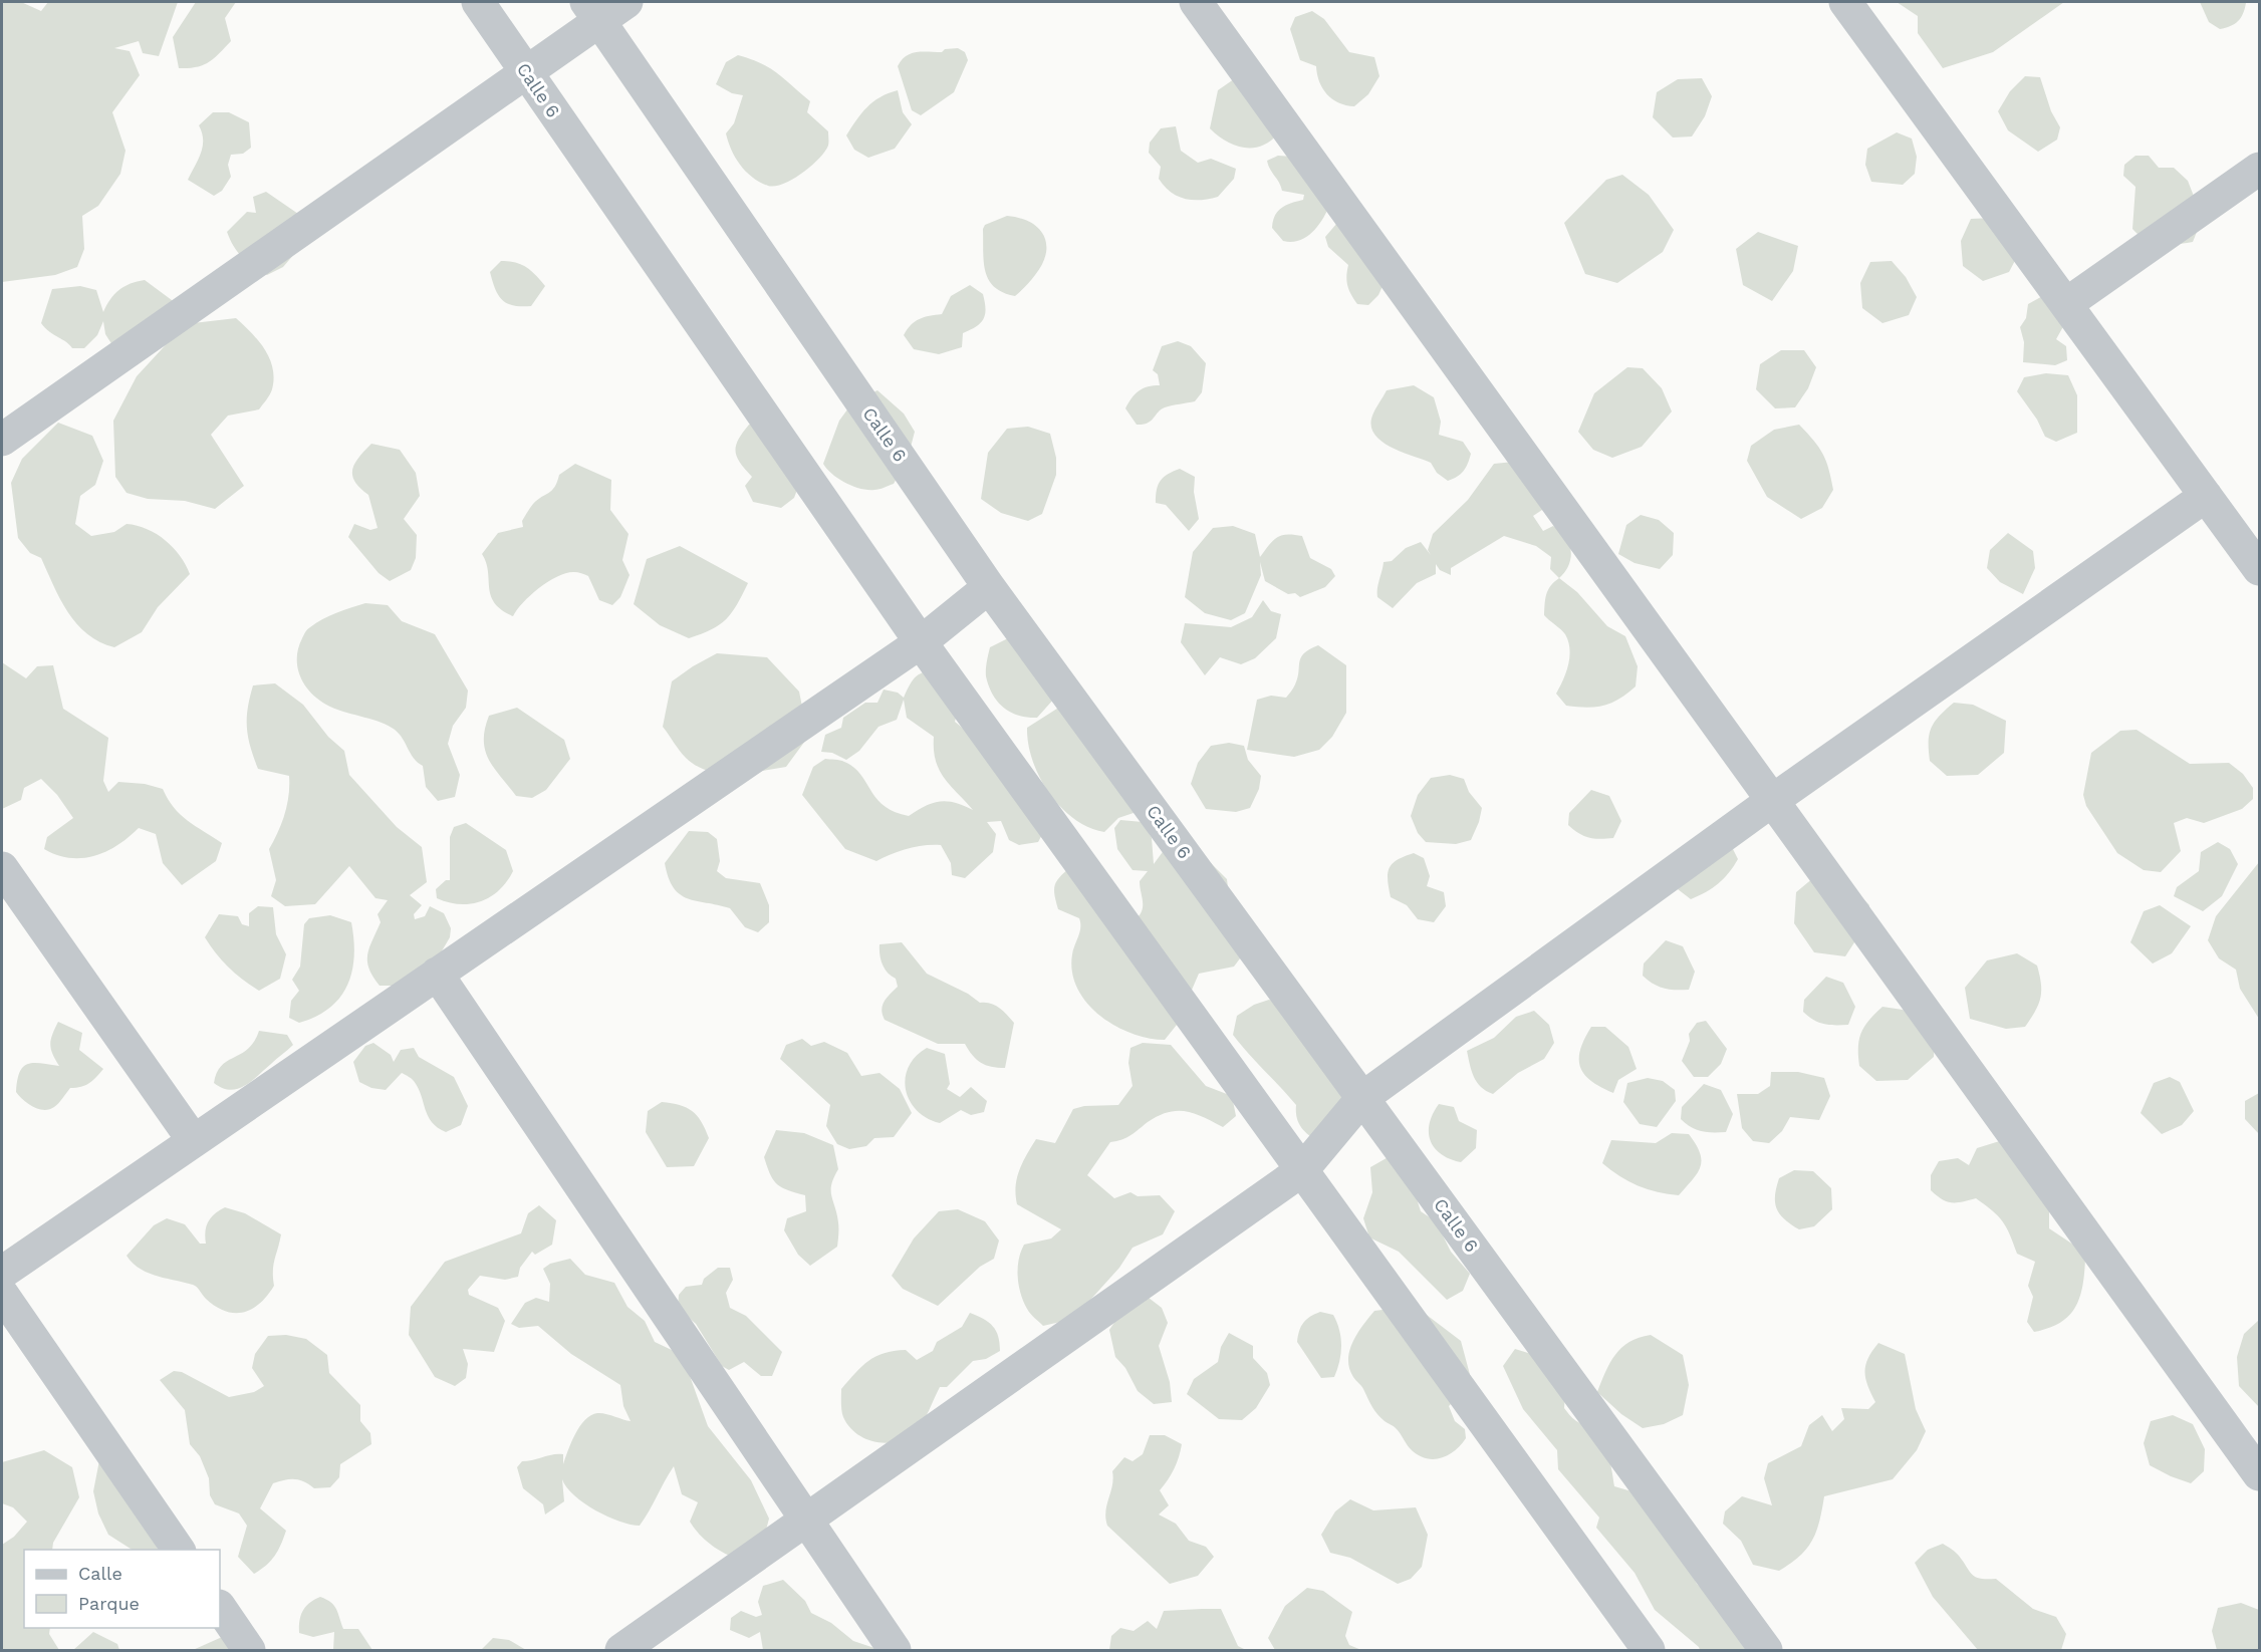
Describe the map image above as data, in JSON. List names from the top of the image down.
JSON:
{
  "streets": {
    "street": ["Calle 6"]
  },
  "legend": ["Calle", "Parque"]
}
